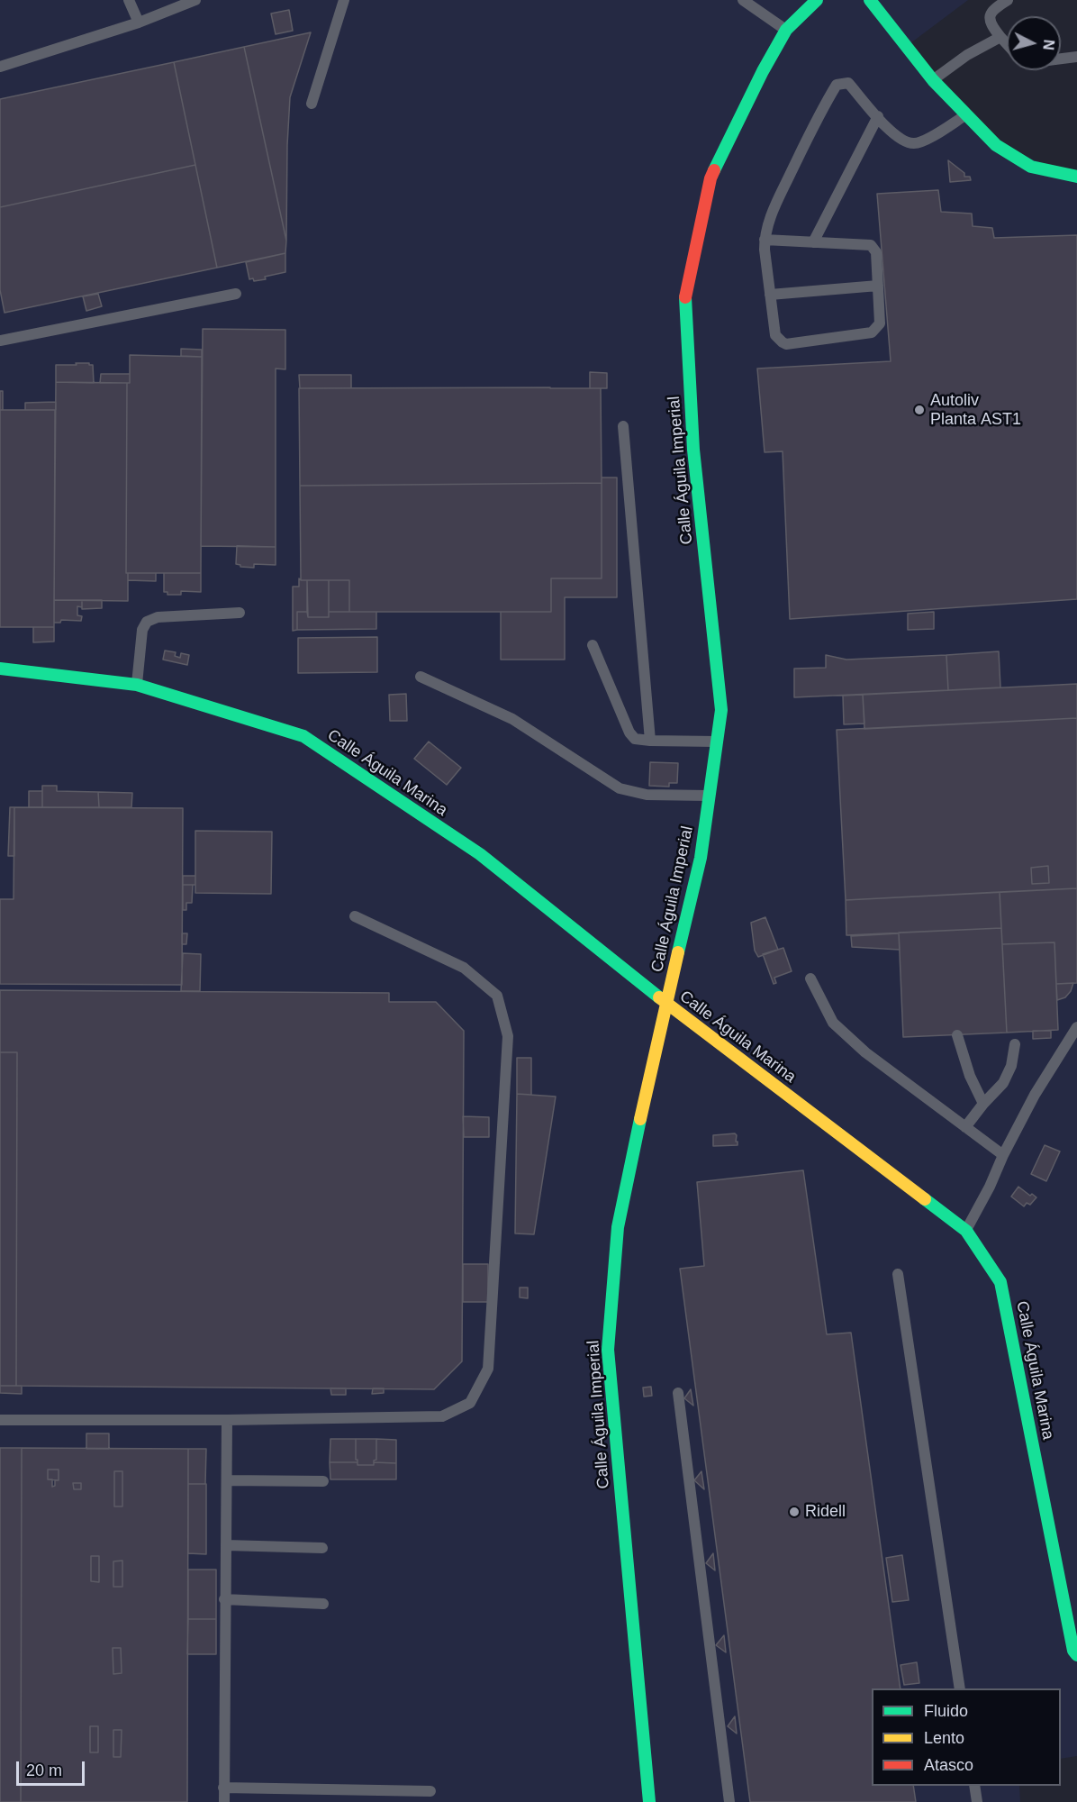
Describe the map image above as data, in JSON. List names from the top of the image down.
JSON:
{
  "streets": {
    "street": ["Calle Águila Imperial", "Calle Águila Marina"]
  },
  "crossings": [
    ["Calle Águila Imperial", "Calle Águila Marina"]
  ],
  "places": ["Autoliv Planta AST1", "Ridell"],
  "legend": ["Fluido", "Lento", "Atasco"],
  "scale_bar": "20 m",
  "north": "right"
}
